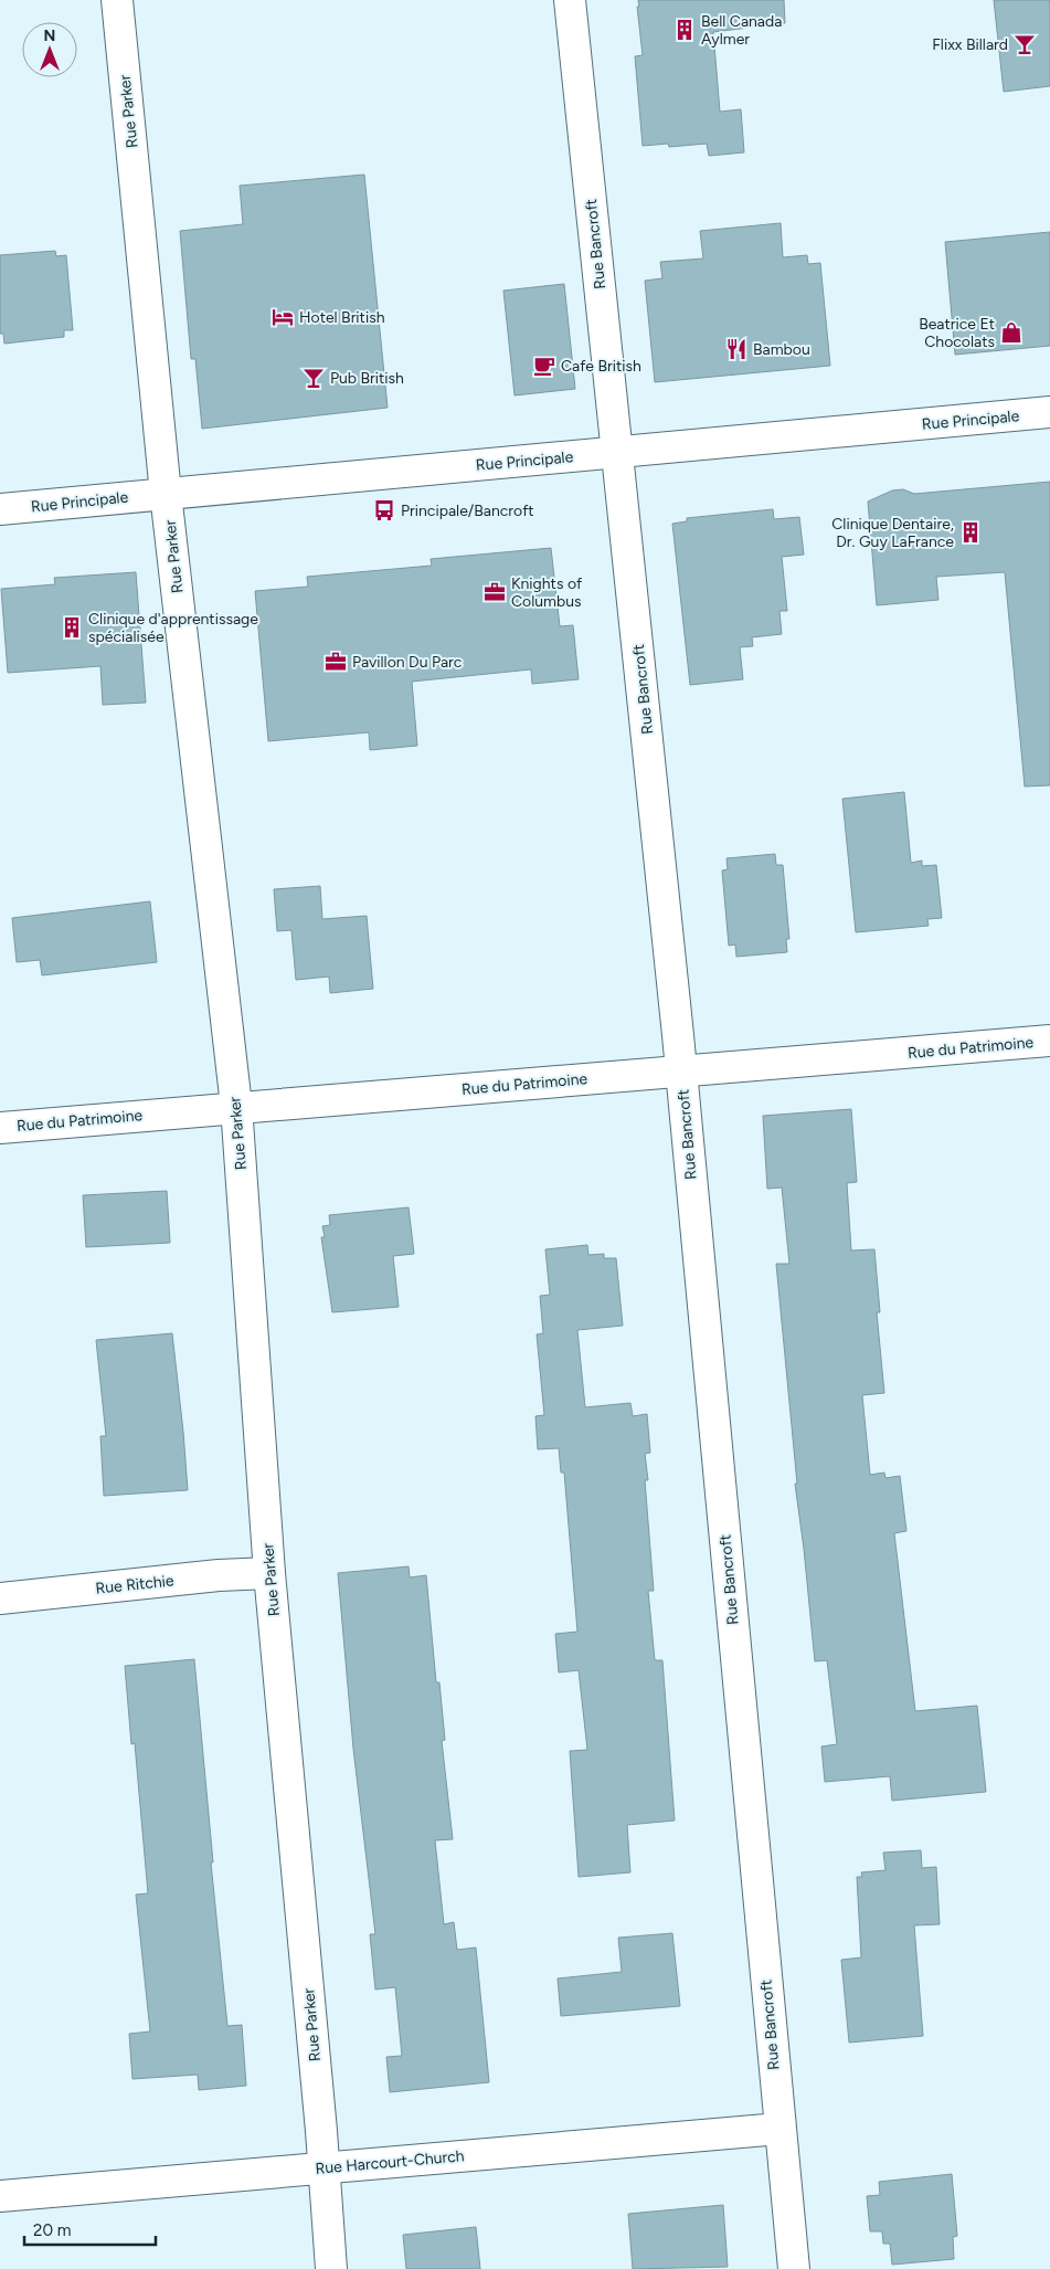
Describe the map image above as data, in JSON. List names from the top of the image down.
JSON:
{
  "streets": {
    "street": [
      "Rue Parker",
      "Rue Bancroft",
      "Rue Principale",
      "Rue du Patrimoine",
      "Rue Ritchie",
      "Rue Harcourt-Church"
    ]
  },
  "crossings": [
    ["Rue Parker", "Rue Principale"],
    ["Rue Parker", "Rue du Patrimoine"],
    ["Rue Parker", "Rue Ritchie"],
    ["Rue Parker", "Rue Harcourt-Church"],
    ["Rue Bancroft", "Rue Principale"],
    ["Rue Bancroft", "Rue du Patrimoine"],
    ["Rue Bancroft", "Rue Harcourt-Church"]
  ],
  "places": {
    "building": ["Bell Canada Aylmer", "Clinique Dentaire, Dr. Guy LaFrance", "Clinique d'apprentissage spécialisée"],
    "bar": ["Flixx Billard", "Pub British"],
    "hotel": ["Hotel British"],
    "shop": ["Beatrice Et Chocolats"],
    "restaurant": ["Bambou"],
    "cafe": ["Cafe British"],
    "bus stop": ["Principale/Bancroft"],
    "office": ["Knights of Columbus", "Pavillon Du Parc"]
  },
  "scale_bar": "20 m",
  "north": "top"
}
